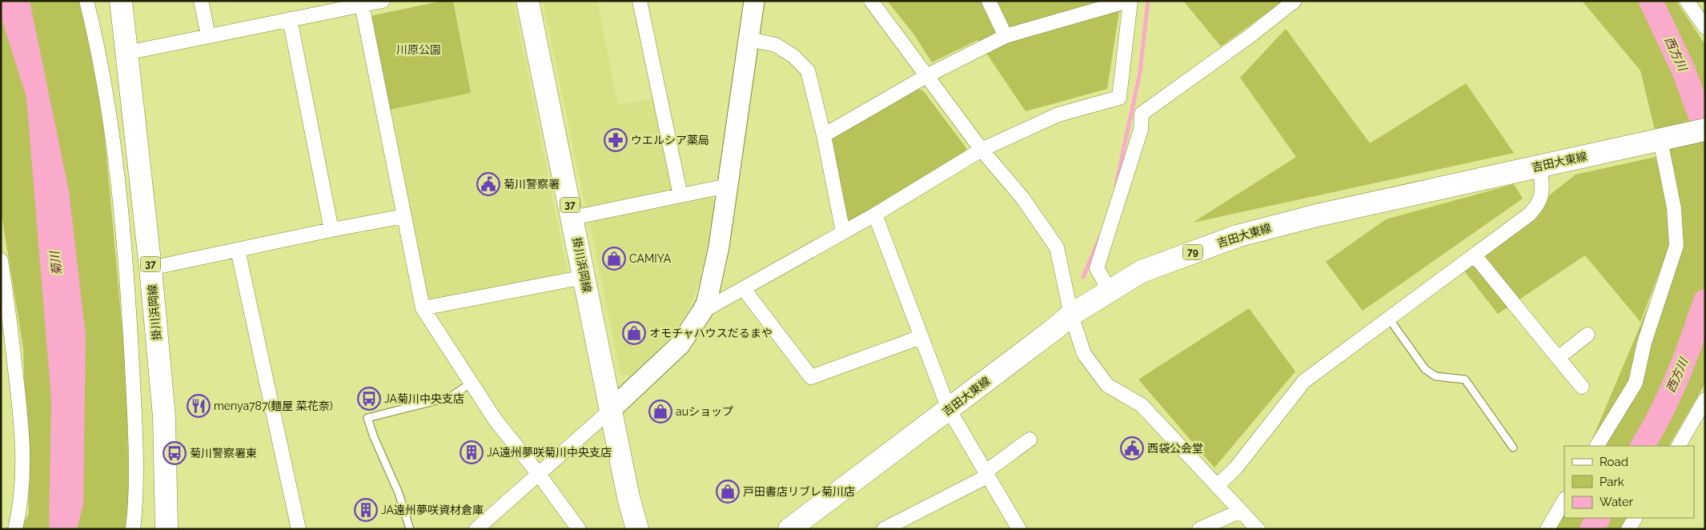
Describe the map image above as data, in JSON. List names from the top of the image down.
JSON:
{
  "streets": {
    "main road": [
      "吉田大東線",
      "37",
      "79",
      "掛川浜岡線"
    ]
  },
  "water": ["西方川", "菊川"],
  "parks": ["川原公園"],
  "places": {
    "pharmacy": ["ウエルシア薬局"],
    "public building": ["菊川警察署", "西袋公会堂"],
    "shop": [
      "CAMIYA",
      "オモチャハウスだるまや",
      "auショップ",
      "戸田書店リブレ菊川店"
    ],
    "bus stop": ["JA菊川中央支店", "菊川警察署東"],
    "restaurant": ["menya787(麺屋 菜花奈)"],
    "building": ["JA遠州夢咲菊川中央支店", "JA遠州夢咲資材倉庫"]
  },
  "legend": ["Road", "Park", "Water"]
}
